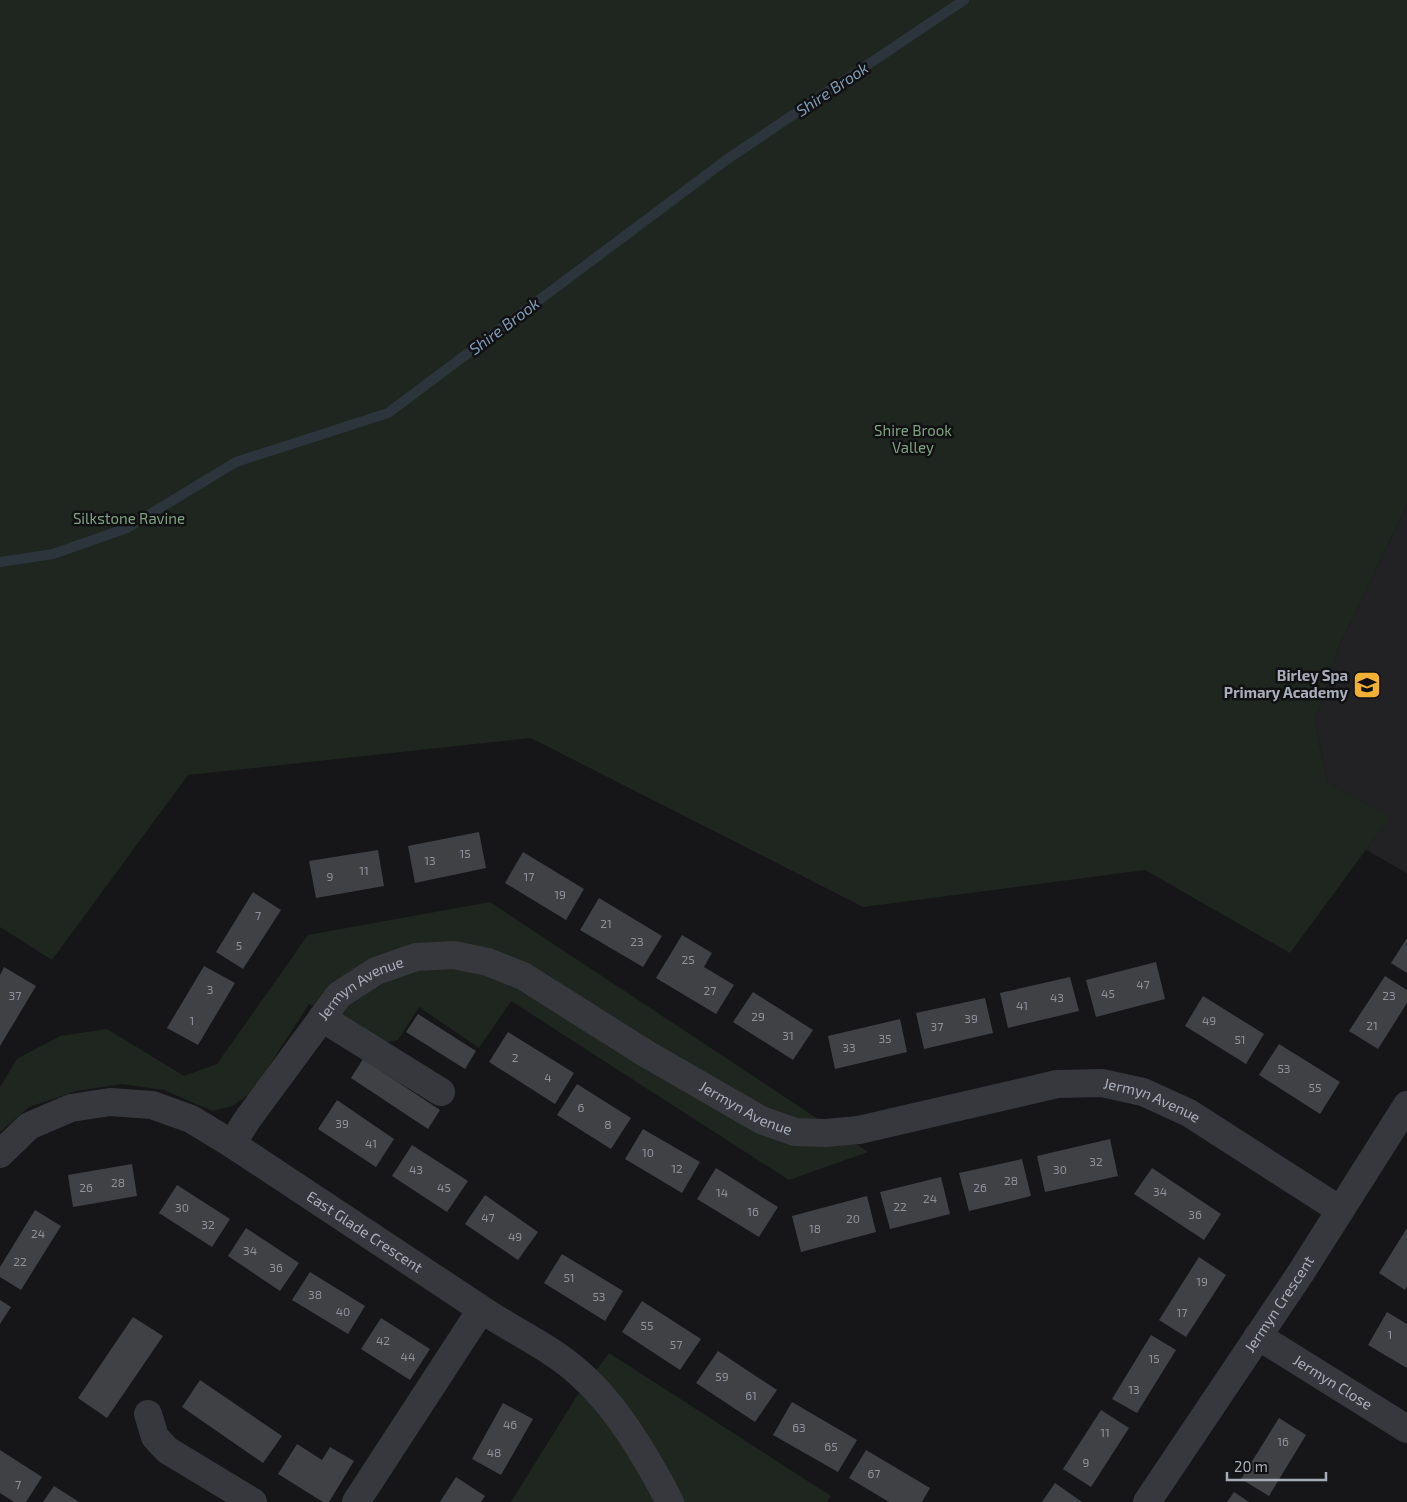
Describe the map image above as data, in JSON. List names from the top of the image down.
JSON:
{
  "streets": {
    "street": [
      "Jermyn Avenue",
      "East Glade Crescent",
      "Jermyn Crescent",
      "Jermyn Close"
    ]
  },
  "crossings": [
    ["Jermyn Avenue", "East Glade Crescent"],
    ["Jermyn Avenue", "Jermyn Crescent"],
    ["Jermyn Crescent", "Jermyn Close"]
  ],
  "water": ["Shire Brook"],
  "parks": ["Shire Brook Valley", "Silkstone Ravine"],
  "places": {
    "school or university": ["Birley Spa Primary Academy"]
  },
  "house_numbers": [
    "15",
    "13",
    "11",
    "9",
    "17",
    "19",
    "7",
    "21",
    "23",
    "5",
    "25",
    "47",
    "3",
    "27",
    "45",
    "37",
    "23",
    "43",
    "41",
    "29",
    "39",
    "1",
    "49",
    "21",
    "37",
    "31",
    "35",
    "51",
    "33",
    "2",
    "53",
    "4",
    "55",
    "6",
    "39",
    "8",
    "41",
    "10",
    "32",
    "12",
    "43",
    "30",
    "28",
    "28",
    "26",
    "45",
    "26",
    "34",
    "14",
    "24",
    "22",
    "30",
    "16",
    "36",
    "47",
    "20",
    "32",
    "18",
    "24",
    "49",
    "34",
    "22",
    "36",
    "51",
    "19",
    "38",
    "53",
    "40",
    "17",
    "55",
    "1",
    "42",
    "57",
    "44",
    "15",
    "59",
    "13",
    "61",
    "46",
    "63",
    "11",
    "16",
    "65",
    "48",
    "9",
    "67",
    "7"
  ],
  "scale_bar": "20 m"
}
